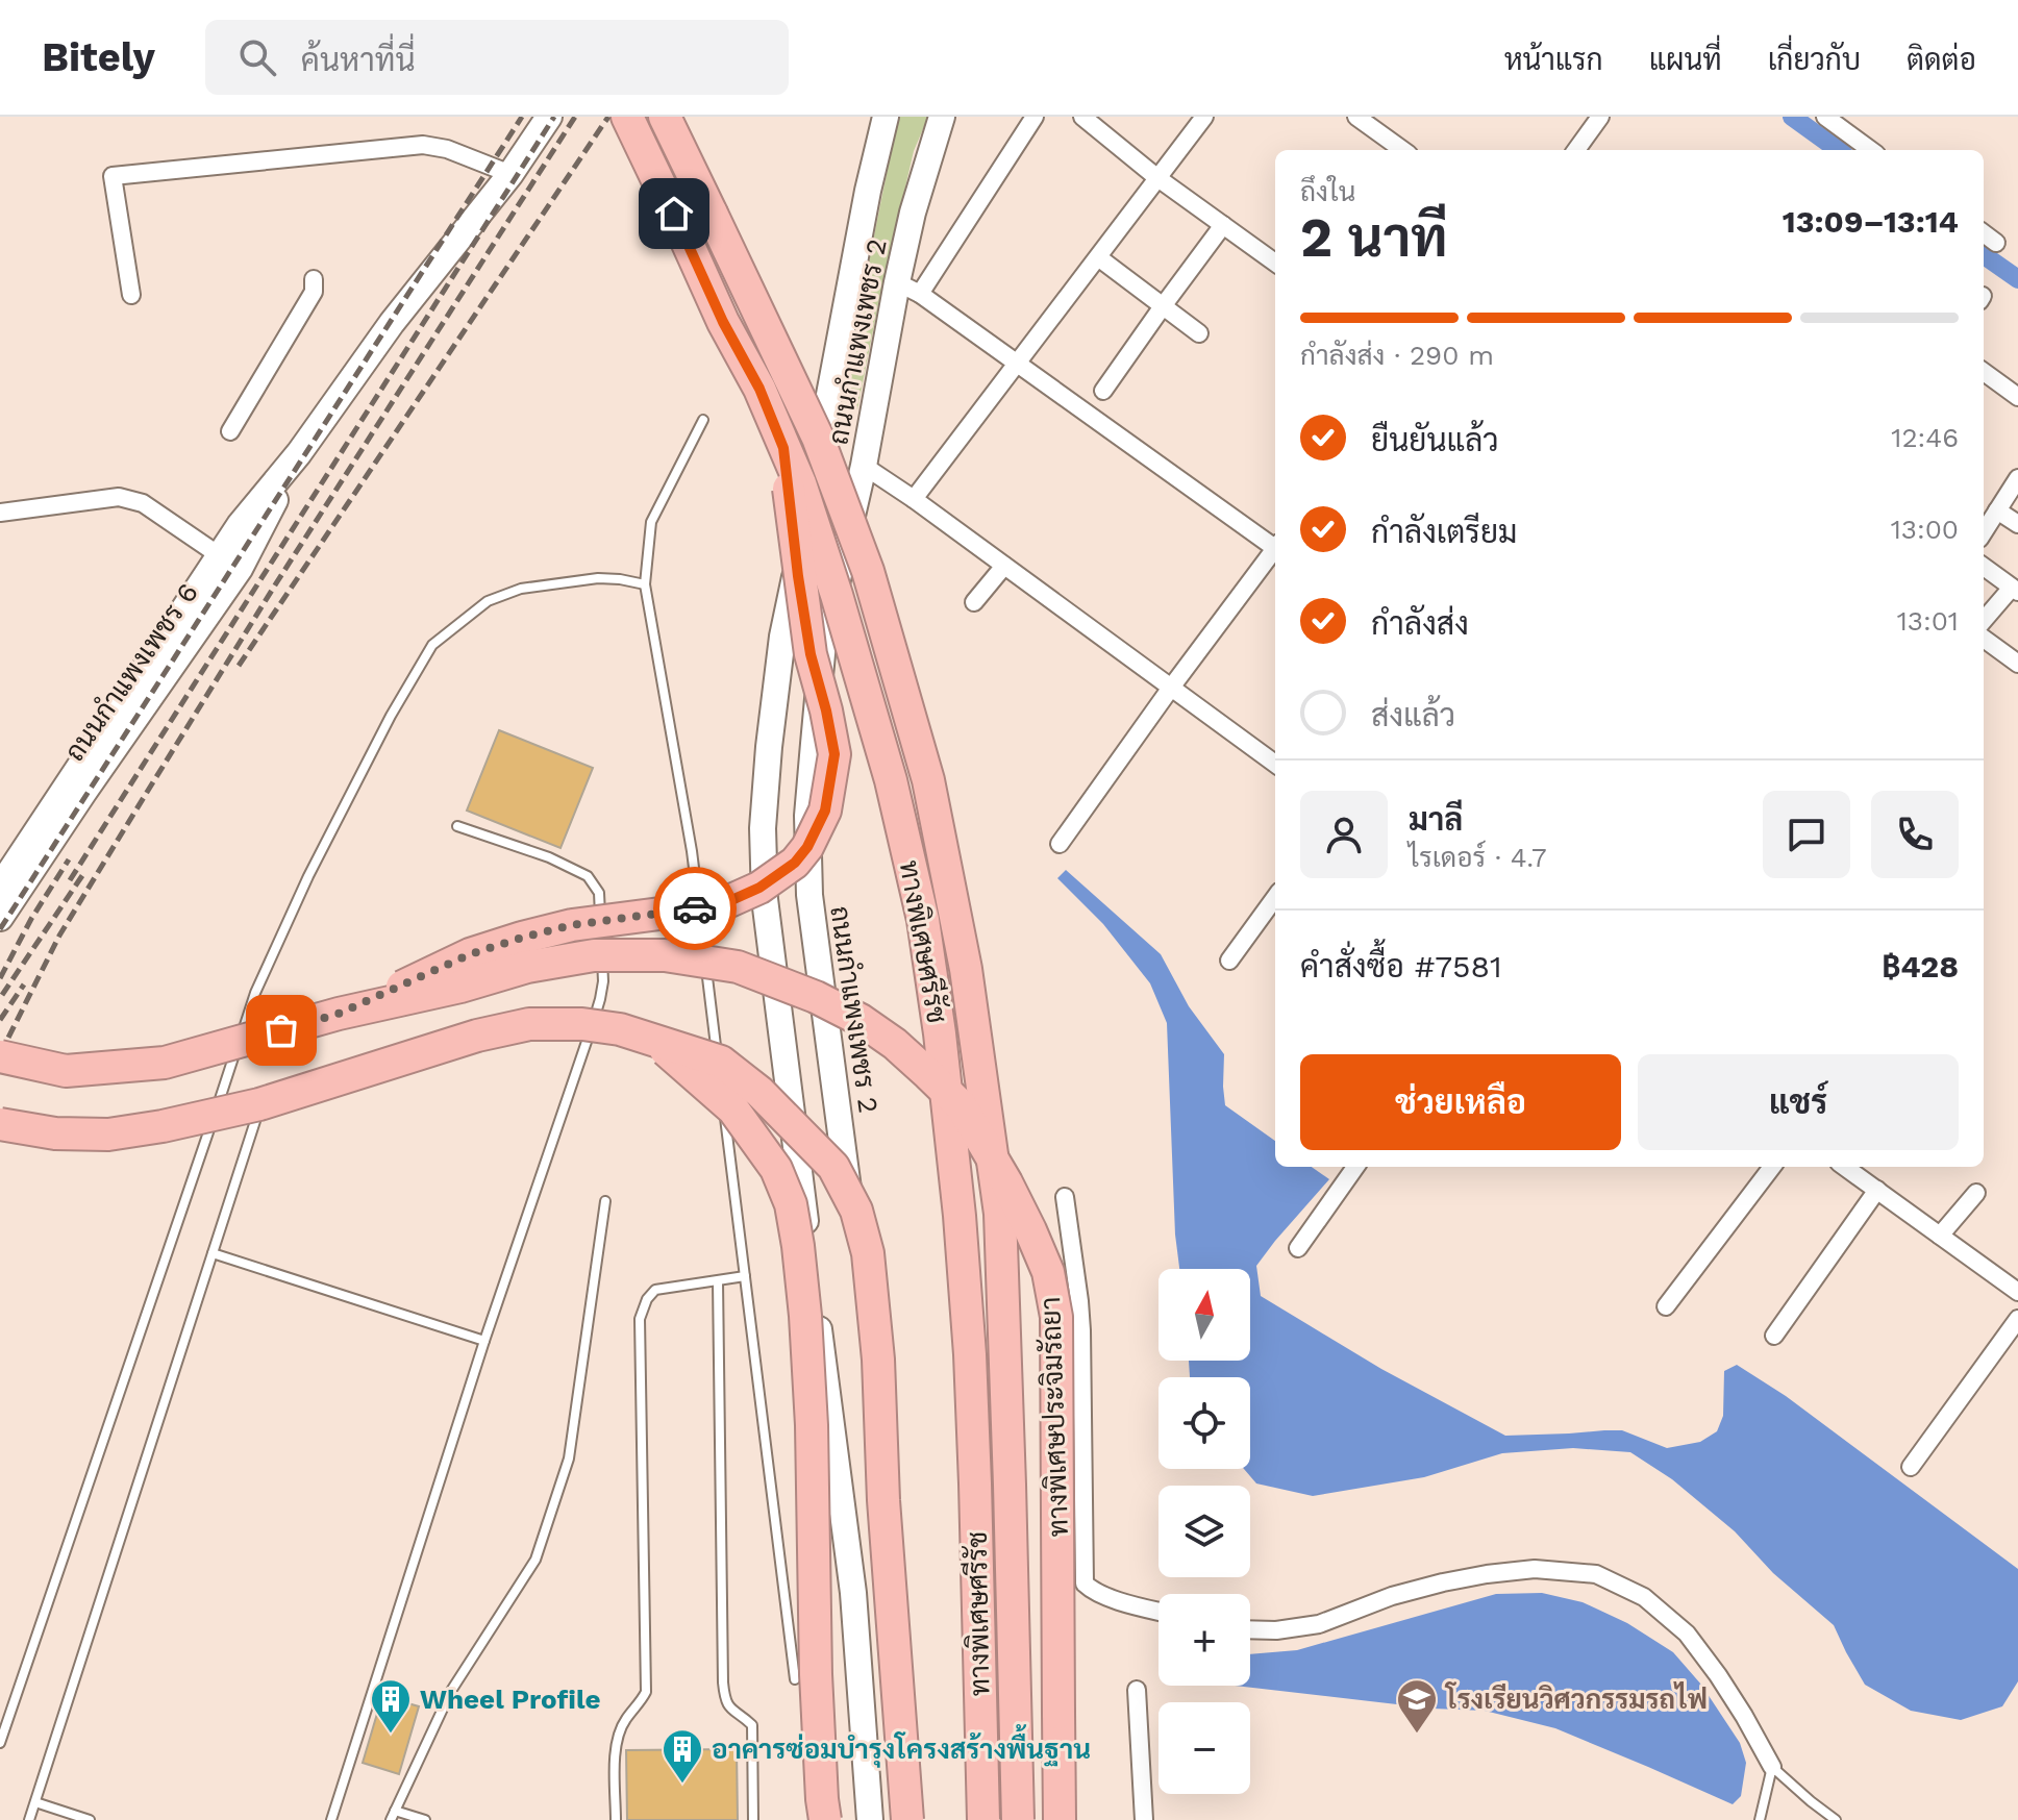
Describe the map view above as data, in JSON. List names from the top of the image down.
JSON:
{
  "streets": {
    "highway": ["ทางพิเศษศรีรัช", "ทางพิเศษประจิมรัถยา"],
    "main road": ["ถนนกำแพงเพชร 2", "ถนนกำแพงเพชร 6"]
  },
  "places": {
    "building": ["Wheel Profile", "อาคารซ่อมบำรุงโครงสร้างพื้นฐาน"],
    "school or university": ["โรงเรียนวิศวกรรมรถไฟ"]
  },
  "north": "top",
  "page": {
    "header": "Bitely",
    "search": "ค้นหาที่นี่",
    "nav": [
      "หน้าแรก",
      "แผนที่",
      "เกี่ยวกับ",
      "ติดต่อ"
    ],
    "heading": ["2 นาที", "ถึงใน", "13:09–13:14"],
    "panel": [
      "มาลี",
      "ไรเดอร์ · 4.7",
      "คำสั่งซื้อ #7581",
      "฿428"
    ],
    "bar": "กำลังส่ง · 290 m",
    "list": [
      ["ยืนยันแล้ว", "12:46"],
      ["กำลังเตรียม", "13:00"],
      ["กำลังส่ง", "13:01"],
      "ส่งแล้ว"
    ],
    "buttons": ["ช่วยเหลือ", "แชร์"],
    "map_buttons": ["+", "−"]
  }
}
